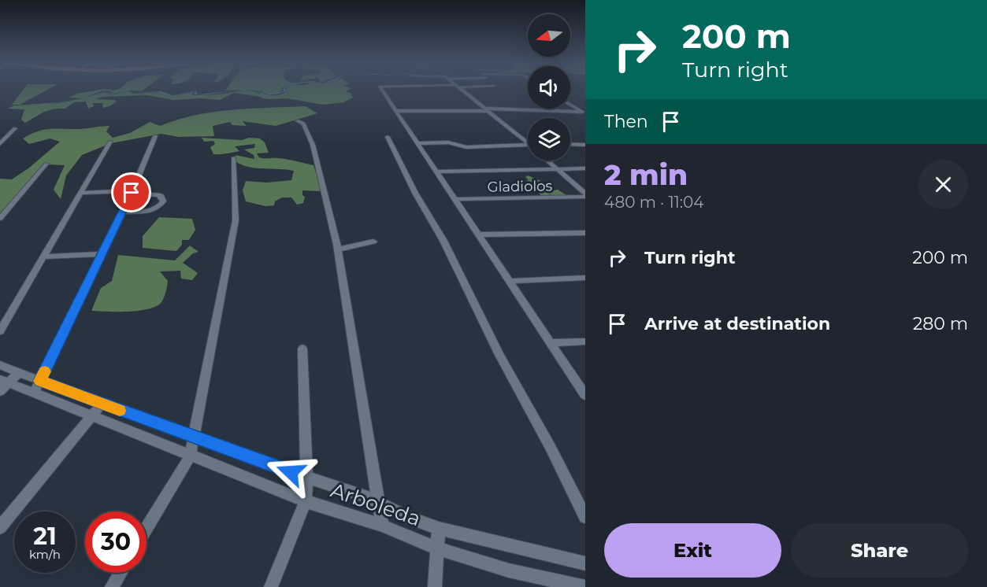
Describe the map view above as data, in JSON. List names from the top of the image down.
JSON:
{
  "streets": {
    "street": ["Gladiolos", "Arboleda"]
  },
  "north": "left",
  "page": {
    "turn": ["200 m", "Turn right"],
    "then": "Then",
    "heading": ["2 min", "480 m · 11:04"],
    "list": [
      {
        "name": "Turn right",
        "value": "200 m"
      },
      {
        "name": "Arrive at destination",
        "value": "280 m"
      }
    ],
    "speed": "21 km/h",
    "limit": "30",
    "buttons": ["Exit", "Share"]
  }
}
